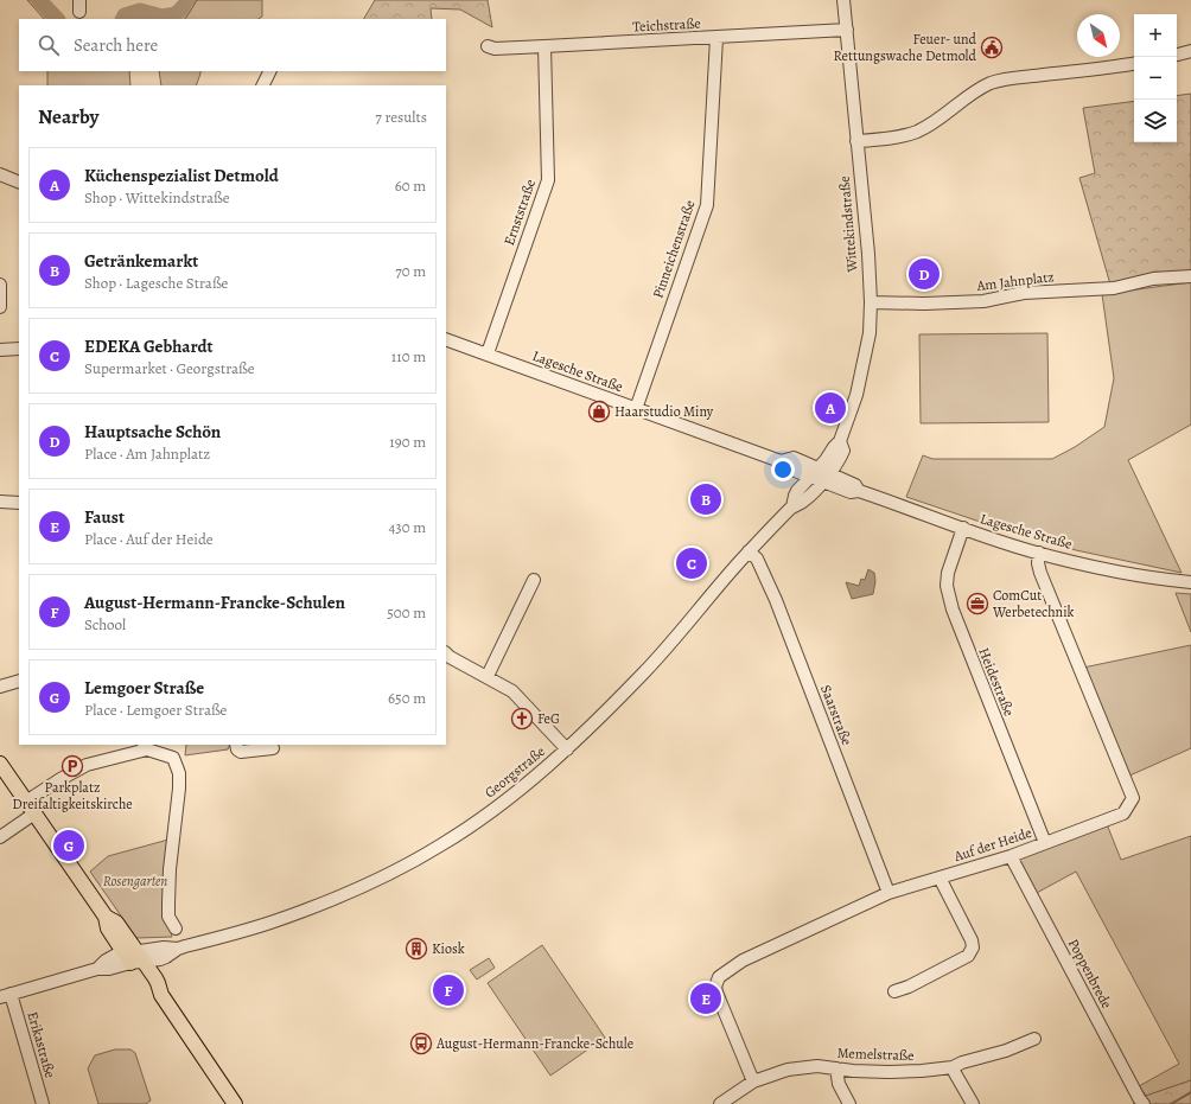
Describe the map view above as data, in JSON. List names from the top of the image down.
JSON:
{
  "streets": {
    "street": [
      "Teichstraße",
      "Ernststraße",
      "Wittekindstraße",
      "Pinneichenstraße",
      "Am Jahnplatz",
      "Lagesche Straße",
      "Heidestraße",
      "Saarstraße",
      "Georgstraße",
      "Auf der Heide",
      "Poppenbrede",
      "Erikastraße",
      "Memelstraße"
    ]
  },
  "crossings": [
    ["Teichstraße", "Ernststraße"],
    ["Teichstraße", "Wittekindstraße"],
    ["Teichstraße", "Pinneichenstraße"],
    ["Ernststraße", "Lagesche Straße"],
    ["Wittekindstraße", "Am Jahnplatz"],
    ["Wittekindstraße", "Lagesche Straße"],
    ["Wittekindstraße", "Georgstraße"],
    ["Pinneichenstraße", "Lagesche Straße"],
    ["Lagesche Straße", "Heidestraße"],
    ["Lagesche Straße", "Georgstraße"],
    ["Lagesche Straße", "Auf der Heide"],
    ["Heidestraße", "Auf der Heide"],
    ["Saarstraße", "Georgstraße"],
    ["Saarstraße", "Auf der Heide"],
    ["Georgstraße", "Erikastraße"],
    ["Auf der Heide", "Poppenbrede"],
    ["Auf der Heide", "Memelstraße"]
  ],
  "parks": ["Rosengarten"],
  "places": {
    "public building": ["Feuer- und Rettungswache Detmold"],
    "shop": ["Haarstudio Miny"],
    "office": ["ComCut Werbetechnik"],
    "church": ["FeG"],
    "parking": ["Parkplatz Dreifaltigkeitskirche"],
    "building": ["Kiosk"],
    "bus stop": ["August-Hermann-Francke-Schule"]
  },
  "north": "bottom right",
  "page": {
    "map_buttons": ["+", "−"],
    "search": "Search here",
    "heading": ["Nearby", "7 results"],
    "list": [
      {
        "mark": "A",
        "name": "Küchenspezialist Detmold",
        "note": "Shop · Wittekindstraße",
        "value": "60 m"
      },
      {
        "mark": "B",
        "name": "Getränkemarkt",
        "note": "Shop · Lagesche Straße",
        "value": "70 m"
      },
      {
        "mark": "C",
        "name": "EDEKA Gebhardt",
        "note": "Supermarket · Georgstraße",
        "value": "110 m"
      },
      {
        "mark": "D",
        "name": "Hauptsache Schön",
        "note": "Place · Am Jahnplatz",
        "value": "190 m"
      },
      {
        "mark": "E",
        "name": "Faust",
        "note": "Place · Auf der Heide",
        "value": "430 m"
      },
      {
        "mark": "F",
        "name": "August-Hermann-Francke-Schulen",
        "note": "School",
        "value": "500 m"
      },
      {
        "mark": "G",
        "name": "Lemgoer Straße",
        "note": "Place · Lemgoer Straße",
        "value": "650 m"
      }
    ],
    "pins": [
      "D",
      "A",
      "B",
      "C",
      "G",
      "F",
      "E"
    ]
  }
}
